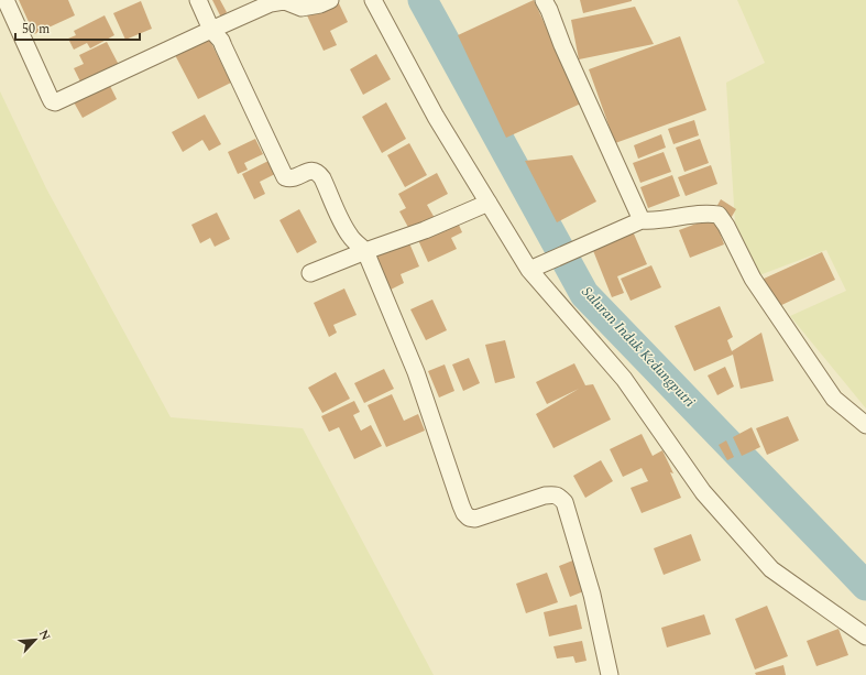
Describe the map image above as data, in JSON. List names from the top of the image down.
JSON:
{
  "water": ["Saluran Induk Kedungputri"],
  "scale_bar": "50 m",
  "north": "top right"
}
